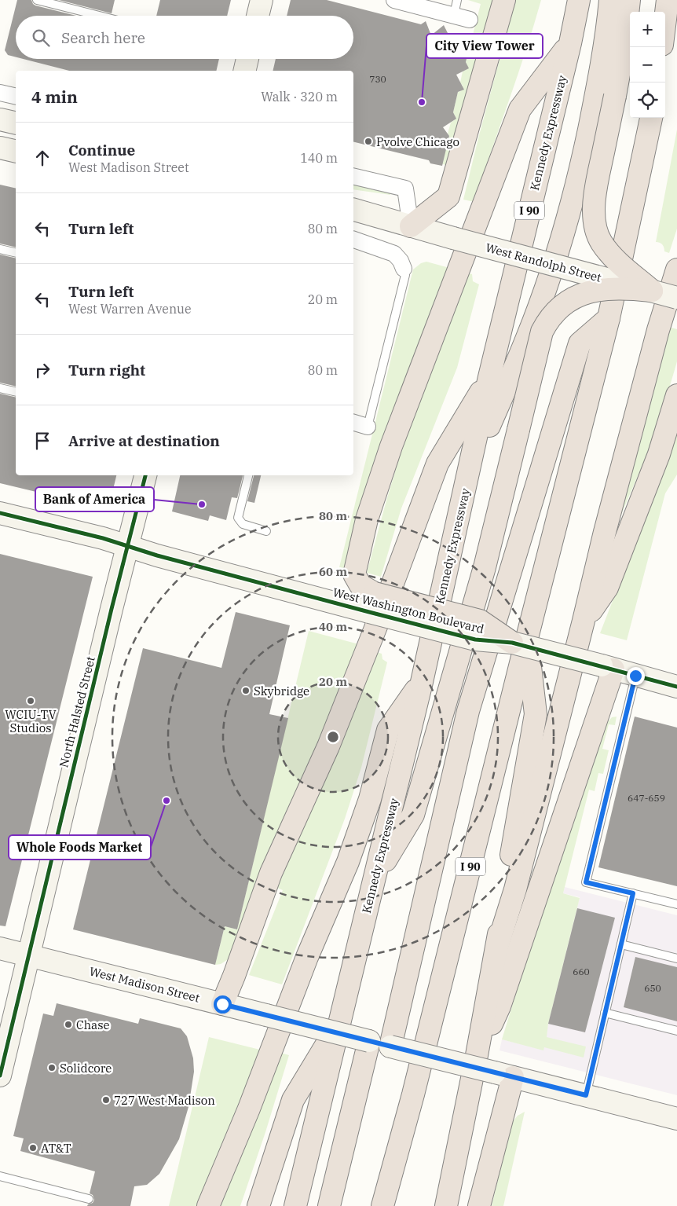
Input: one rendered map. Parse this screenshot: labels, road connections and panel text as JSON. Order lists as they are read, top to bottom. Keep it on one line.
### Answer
{"streets":{"highway":["Kennedy Expressway","I 90"],"main road":["West Randolph Street","West Washington Boulevard","North Halsted Street","West Madison Street"]},"crossings":[["Kennedy Expressway","I 90"],["West Washington Boulevard","North Halsted Street"],["North Halsted Street","West Madison Street"]],"places":["City View Tower","Pvolve Chicago","Bank of America","Skybridge","WCIU-TV Studios","Whole Foods Market","Chase","Solidcore","727 West Madison","AT&T"],"house_numbers":["730","647-659","660","650"],"page":{"map_buttons":["+","−"],"search":"Search here","heading":["4 min","Walk · 320 m"],"list":[["Continue","West Madison Street","140 m"],["Turn left","80 m"],["Turn left","West Warren Avenue","20 m"],["Turn right","80 m"],"Arrive at destination"]},"rings":["80 m","60 m","40 m","20 m"]}
